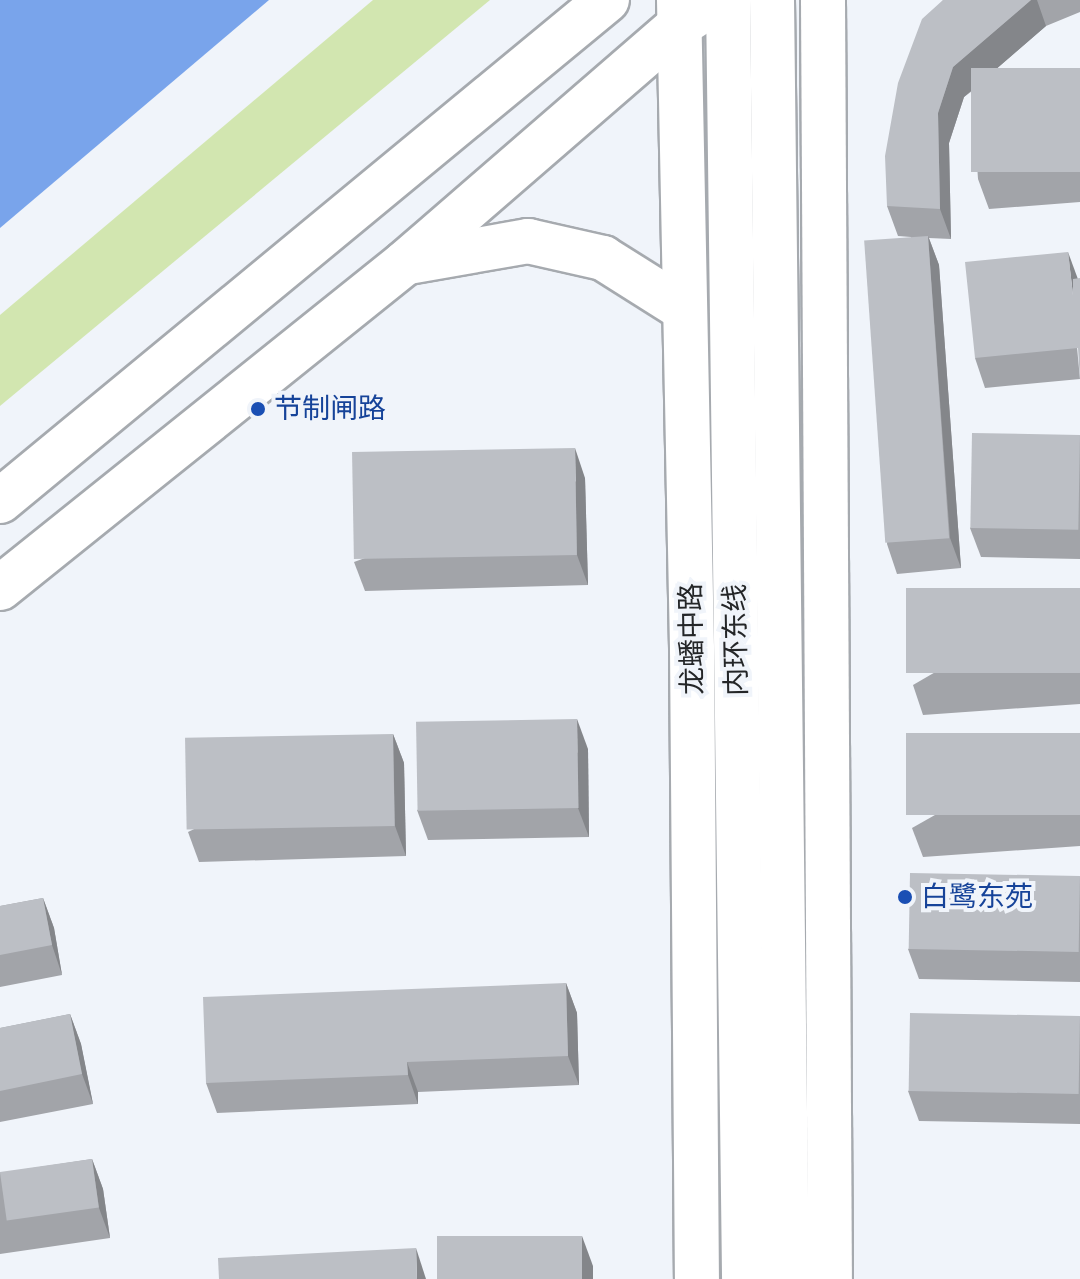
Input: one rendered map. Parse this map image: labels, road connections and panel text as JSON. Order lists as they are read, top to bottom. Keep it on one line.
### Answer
{"streets":{"main road":["龙蟠中路","内环东线"]},"places":["节制闸路","白鹭东苑"]}
